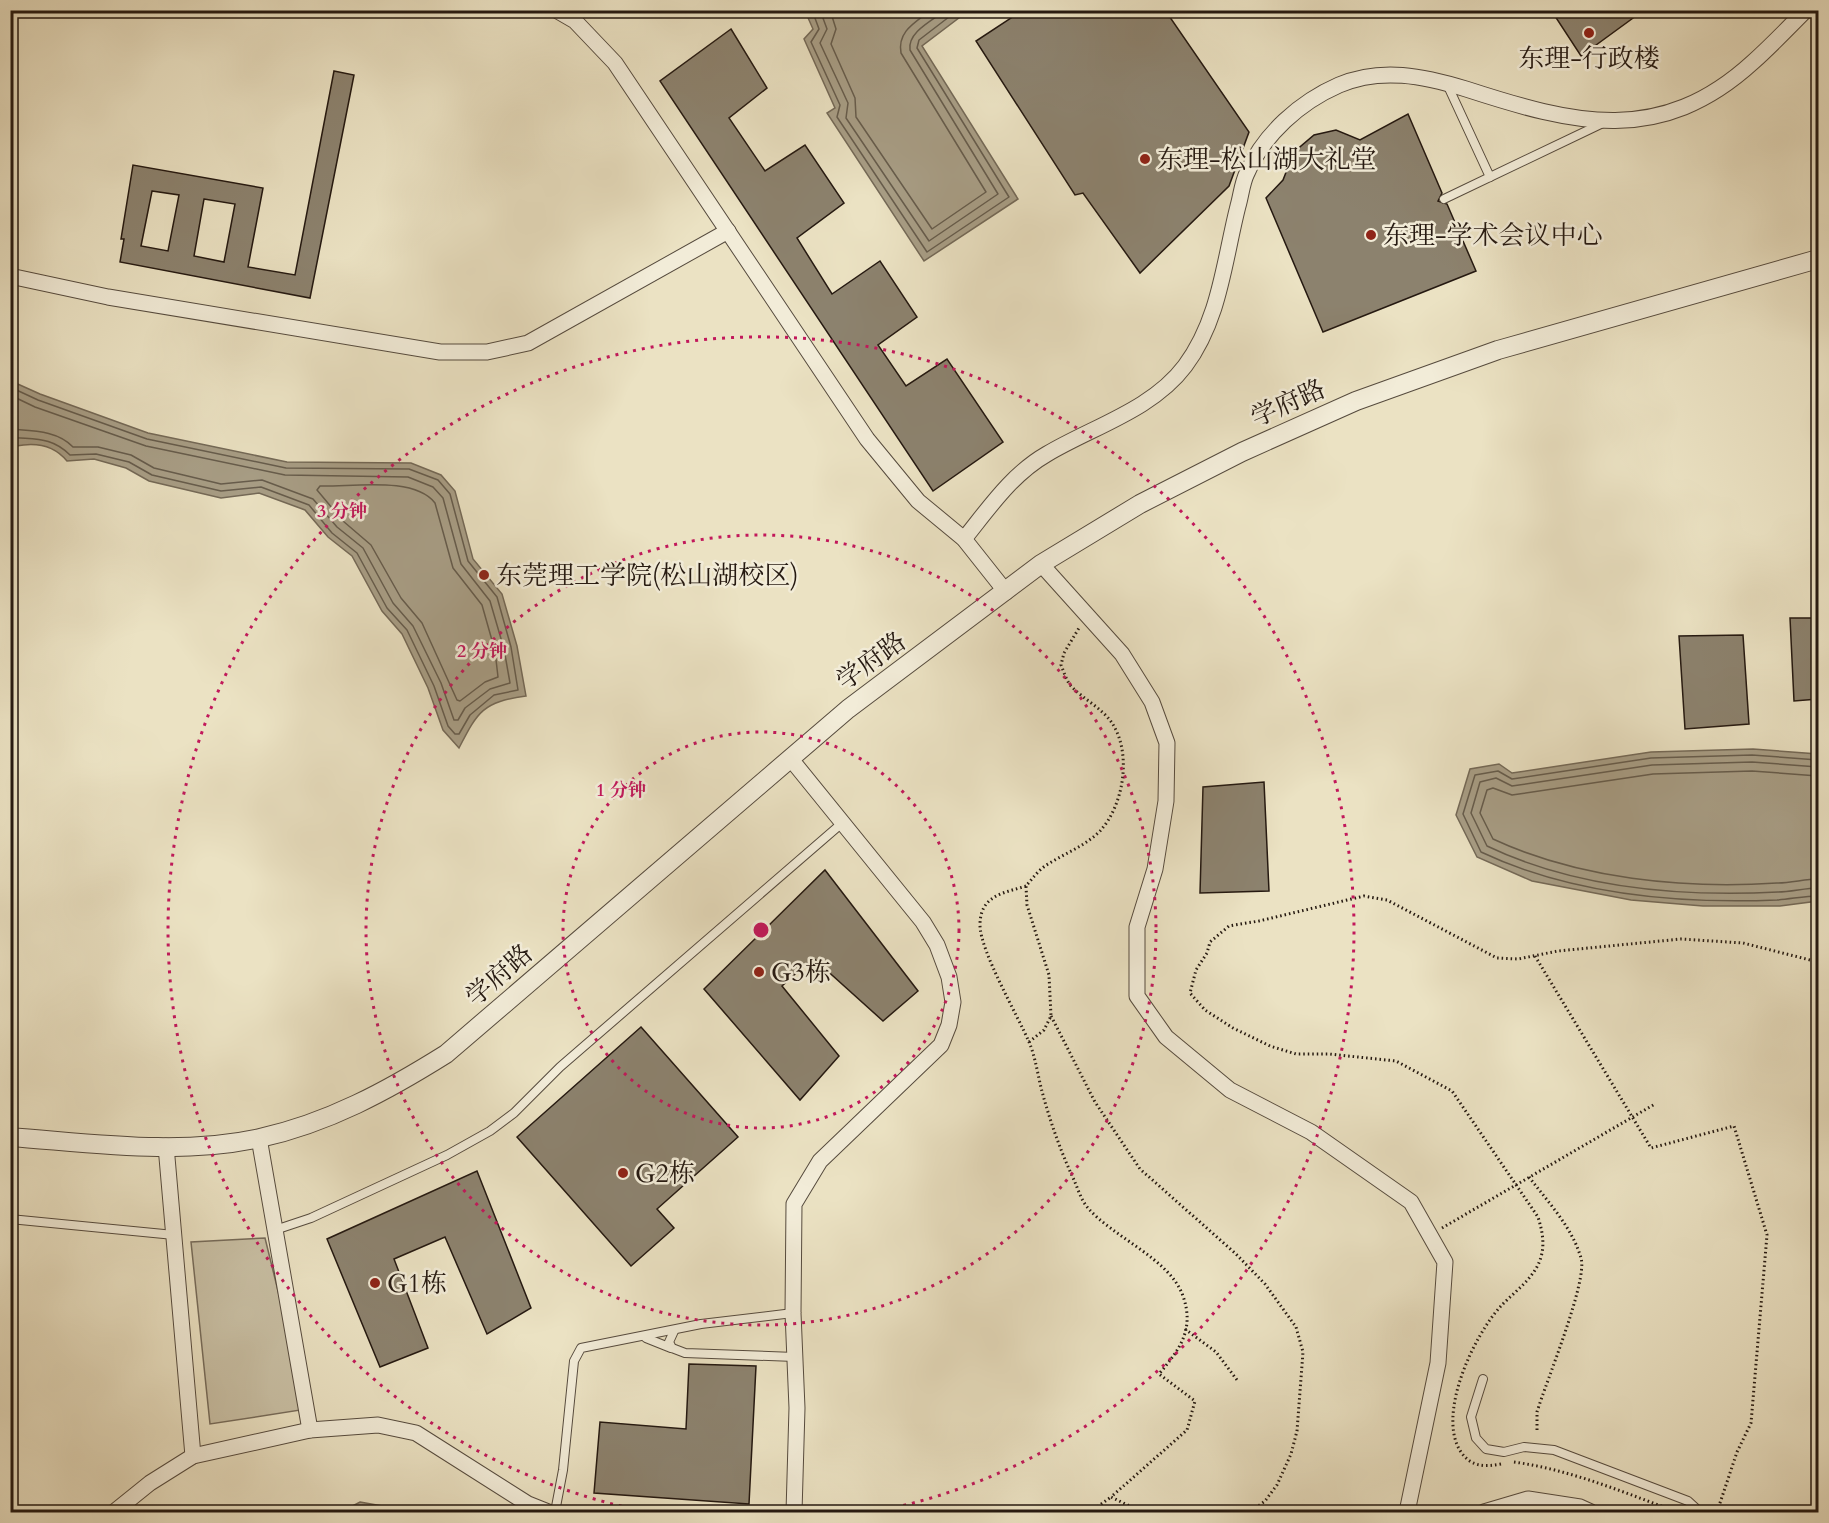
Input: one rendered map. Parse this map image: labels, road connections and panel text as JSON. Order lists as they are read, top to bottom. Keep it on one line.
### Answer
{"streets":{"street":["学府路"]},"places":["东理-行政楼","东理-松山湖大礼堂","东理-学术会议中心","东莞理工学院(松山湖校区)","G3栋","G2栋","G1栋"],"rings":["3 分钟","2 分钟","1 分钟"]}
